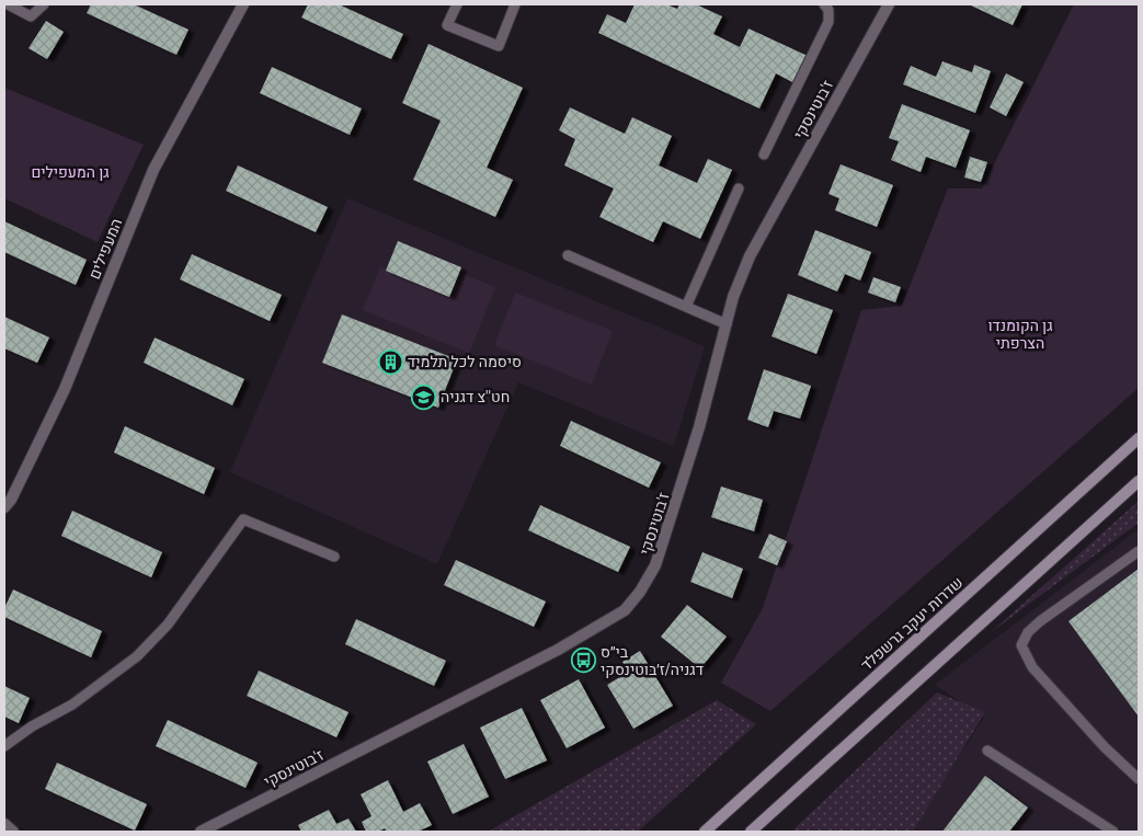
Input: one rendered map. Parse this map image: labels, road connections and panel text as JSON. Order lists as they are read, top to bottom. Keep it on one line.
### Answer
{"streets":{"main road":["שדרות יעקב גרשפלד"],"street":["ז'בוטינסקי","המעפילים"]},"parks":["גן המעפילים","גן הקומנדו הצרפתי"],"places":{"building":["סיסמה לכל תלמיד"],"school or university":["חט''צ דגניה"],"bus stop":["בי״ס דגניה/ז׳בוטינסקי"]}}
